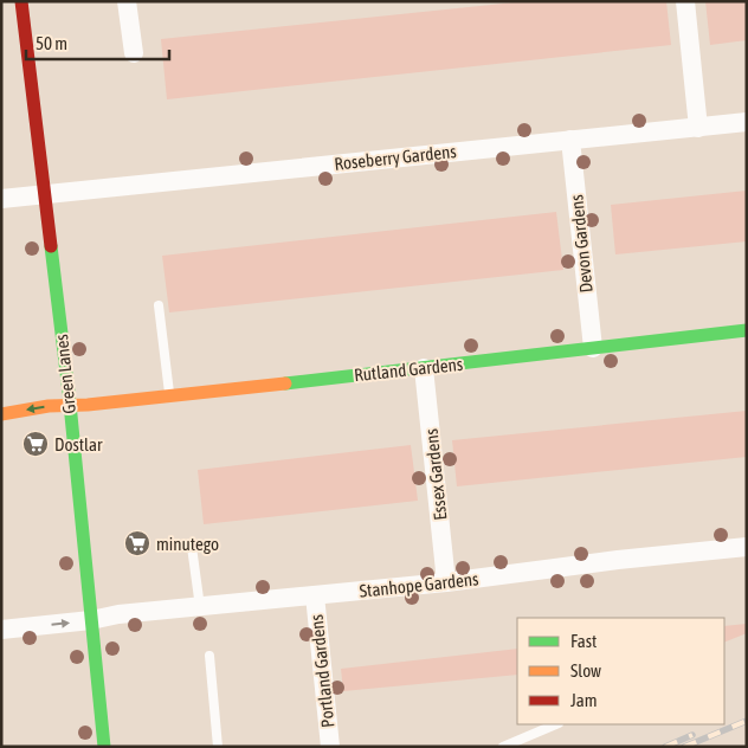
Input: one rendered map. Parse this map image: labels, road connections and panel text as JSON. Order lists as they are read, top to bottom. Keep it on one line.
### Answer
{"streets":{"street":["Roseberry Gardens","Devon Gardens","Rutland Gardens","Green Lanes","Essex Gardens","Stanhope Gardens","Portland Gardens"]},"crossings":[["Roseberry Gardens","Devon Gardens"],["Roseberry Gardens","Green Lanes"],["Devon Gardens","Rutland Gardens"],["Rutland Gardens","Green Lanes"],["Rutland Gardens","Essex Gardens"],["Green Lanes","Stanhope Gardens"],["Essex Gardens","Stanhope Gardens"],["Stanhope Gardens","Portland Gardens"]],"places":{"supermarket":["Dostlar","minutego"]},"legend":["Fast","Slow","Jam"],"scale_bar":"50 m"}
